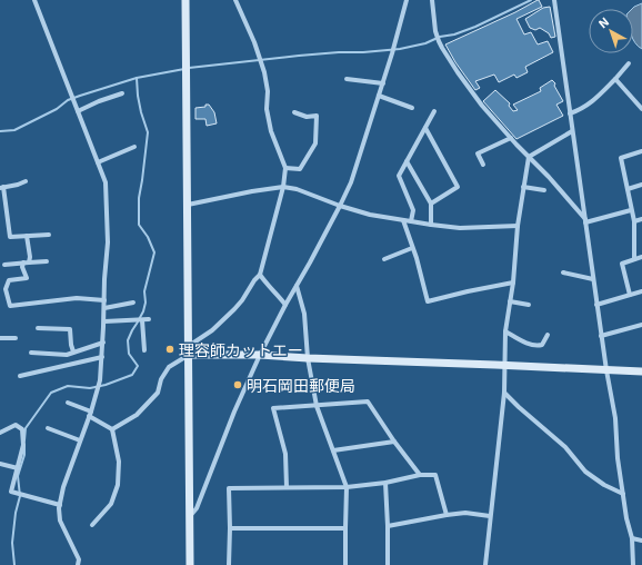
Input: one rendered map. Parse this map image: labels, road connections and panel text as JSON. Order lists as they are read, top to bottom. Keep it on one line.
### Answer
{"places":["理容師カットエー","明石岡田郵便局"],"north":"top left"}
